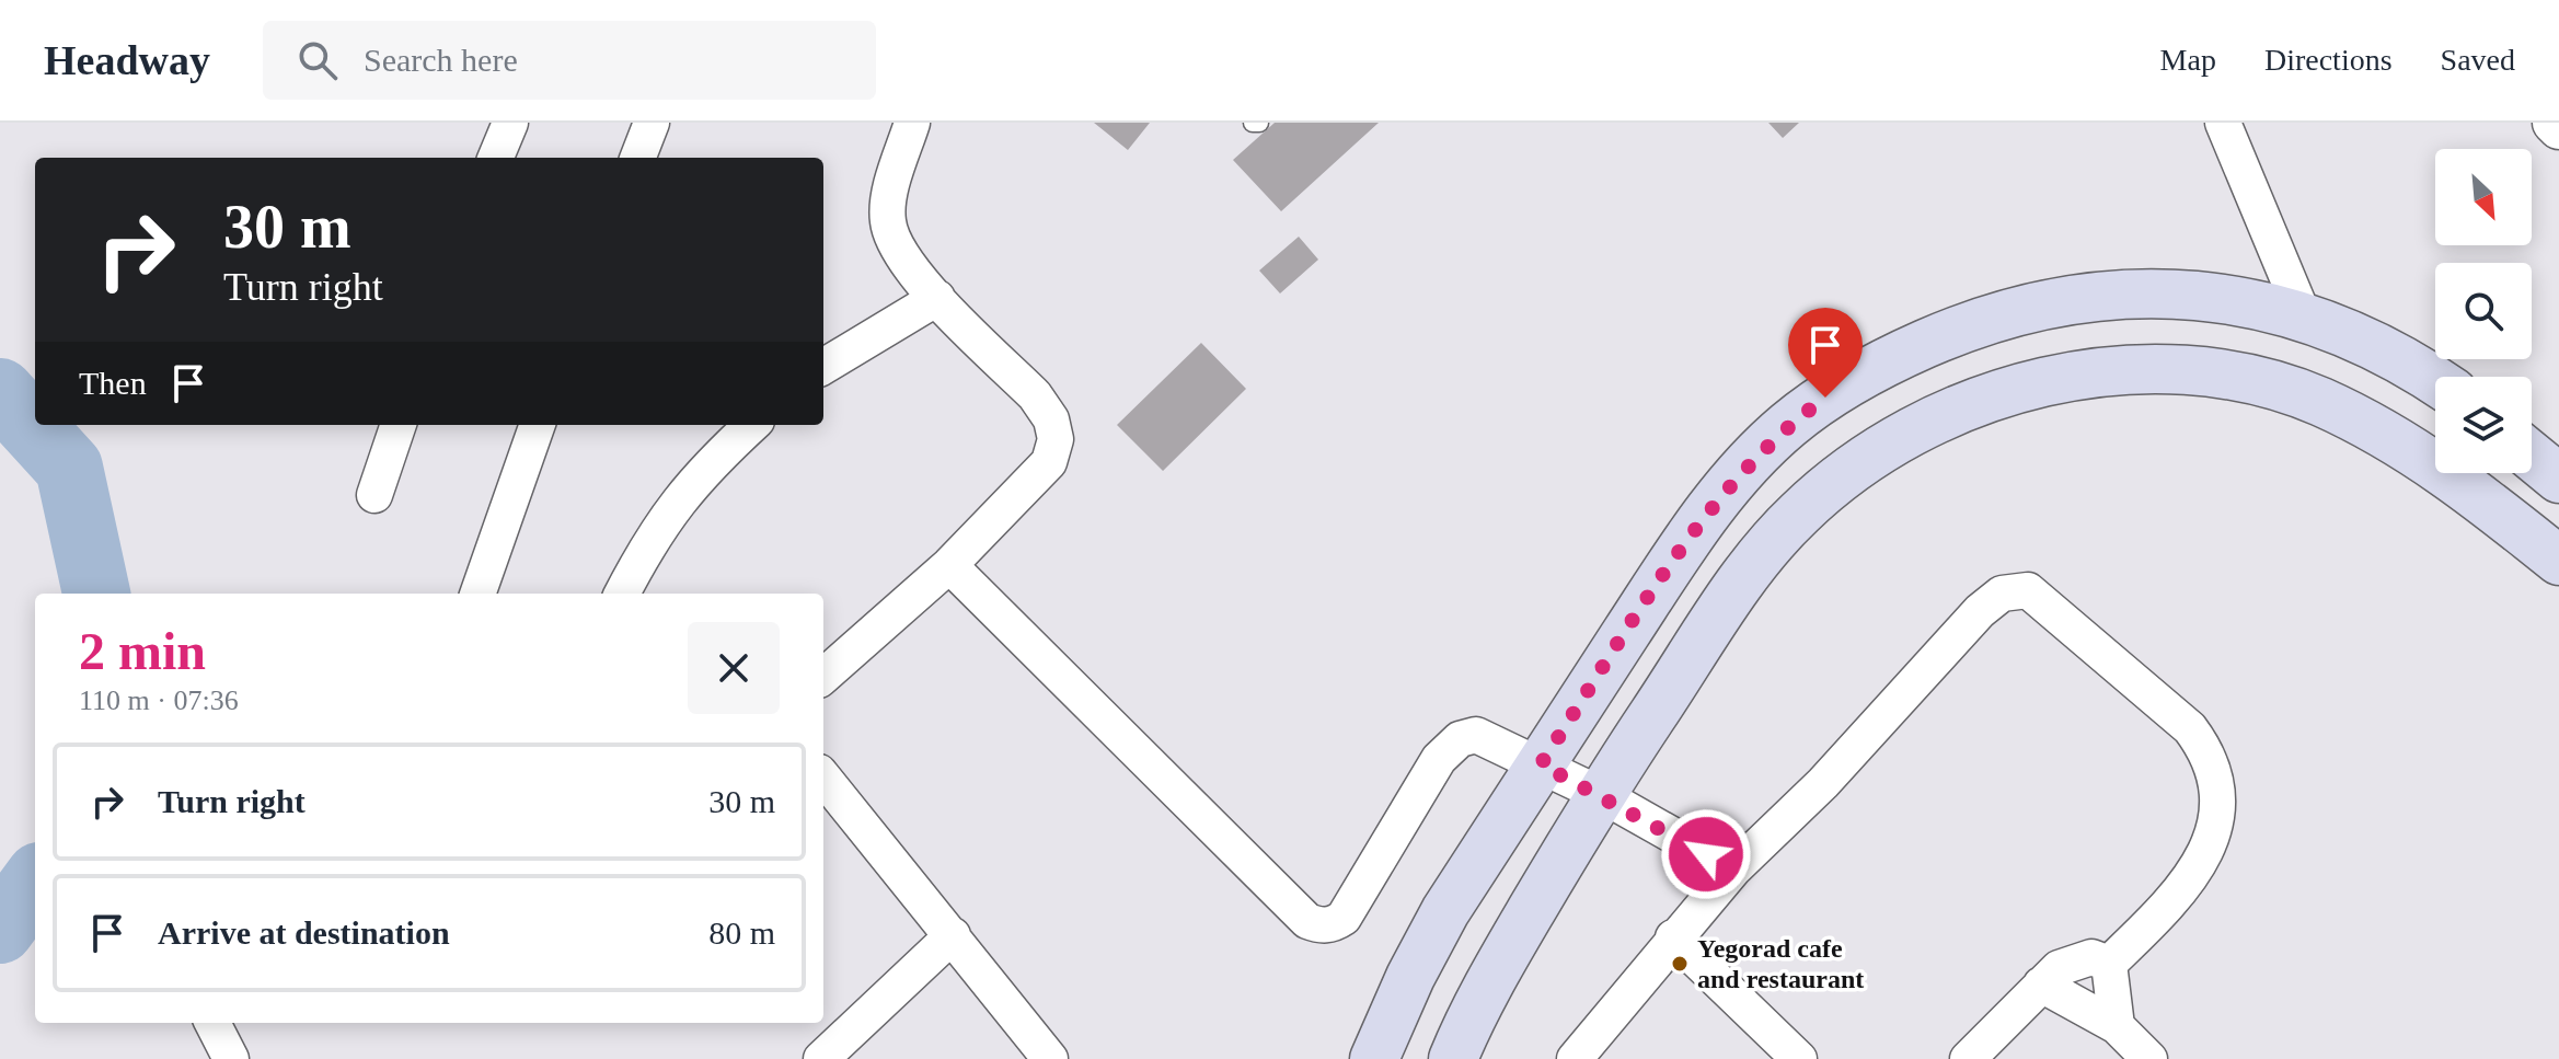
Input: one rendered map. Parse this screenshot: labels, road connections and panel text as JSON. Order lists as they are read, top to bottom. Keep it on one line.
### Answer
{"places":["Yegorad cafe and restaurant"],"north":"bottom right","page":{"header":"Headway","search":"Search here","nav":["Map","Directions","Saved"],"turn":["30 m","Turn right"],"then":"Then","heading":["2 min","110 m · 07:36"],"list":[{"name":"Turn right","value":"30 m"},{"name":"Arrive at destination","value":"80 m"}]}}
